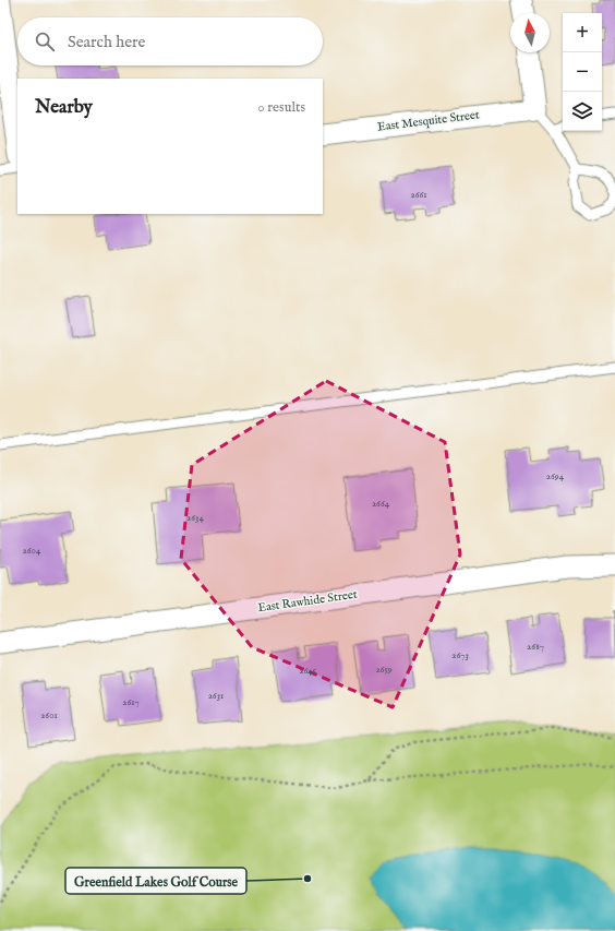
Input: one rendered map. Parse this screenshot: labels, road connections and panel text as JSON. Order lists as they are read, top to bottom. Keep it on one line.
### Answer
{"streets":{"street":["East Mesquite Street","East Rawhide Street"]},"places":["Greenfield Lakes Golf Course"],"house_numbers":["2661","2694","2664","2634","2604","2687","2673","2659","2645","2631","2617","2601"],"north":"top","page":{"map_buttons":["+","−"],"search":"Search here","heading":["Nearby","0 results"]}}
